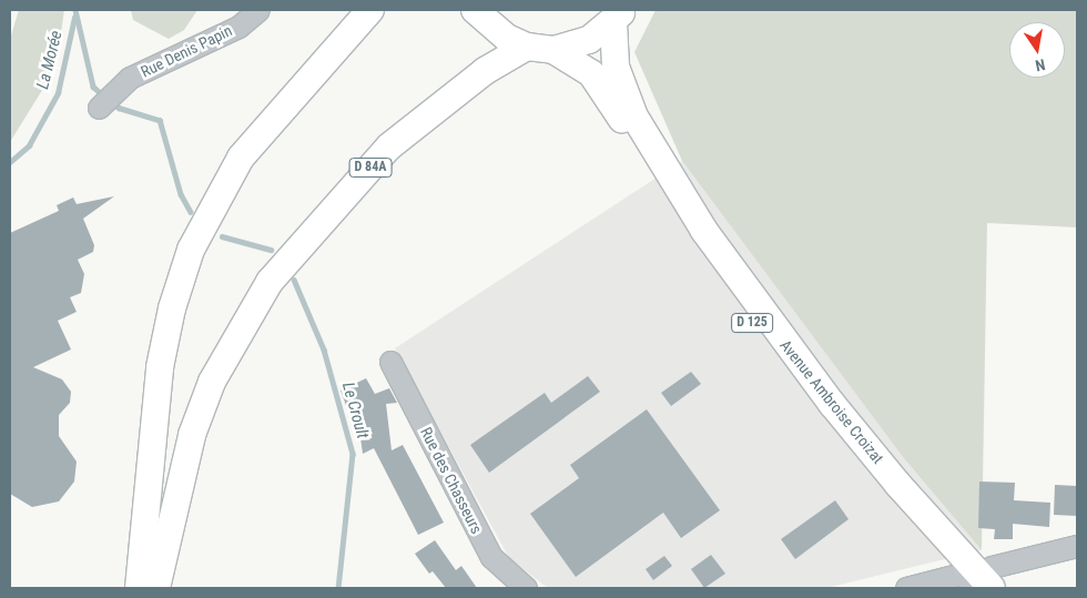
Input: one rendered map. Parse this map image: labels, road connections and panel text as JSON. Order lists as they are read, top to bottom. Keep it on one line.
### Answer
{"streets":{"main road":["D 84A","D 125","Avenue Ambroise Croizat"],"street":["Rue Denis Papin","Rue des Chasseurs"]},"water":["La Morée","Le Croult"],"north":"bottom"}
